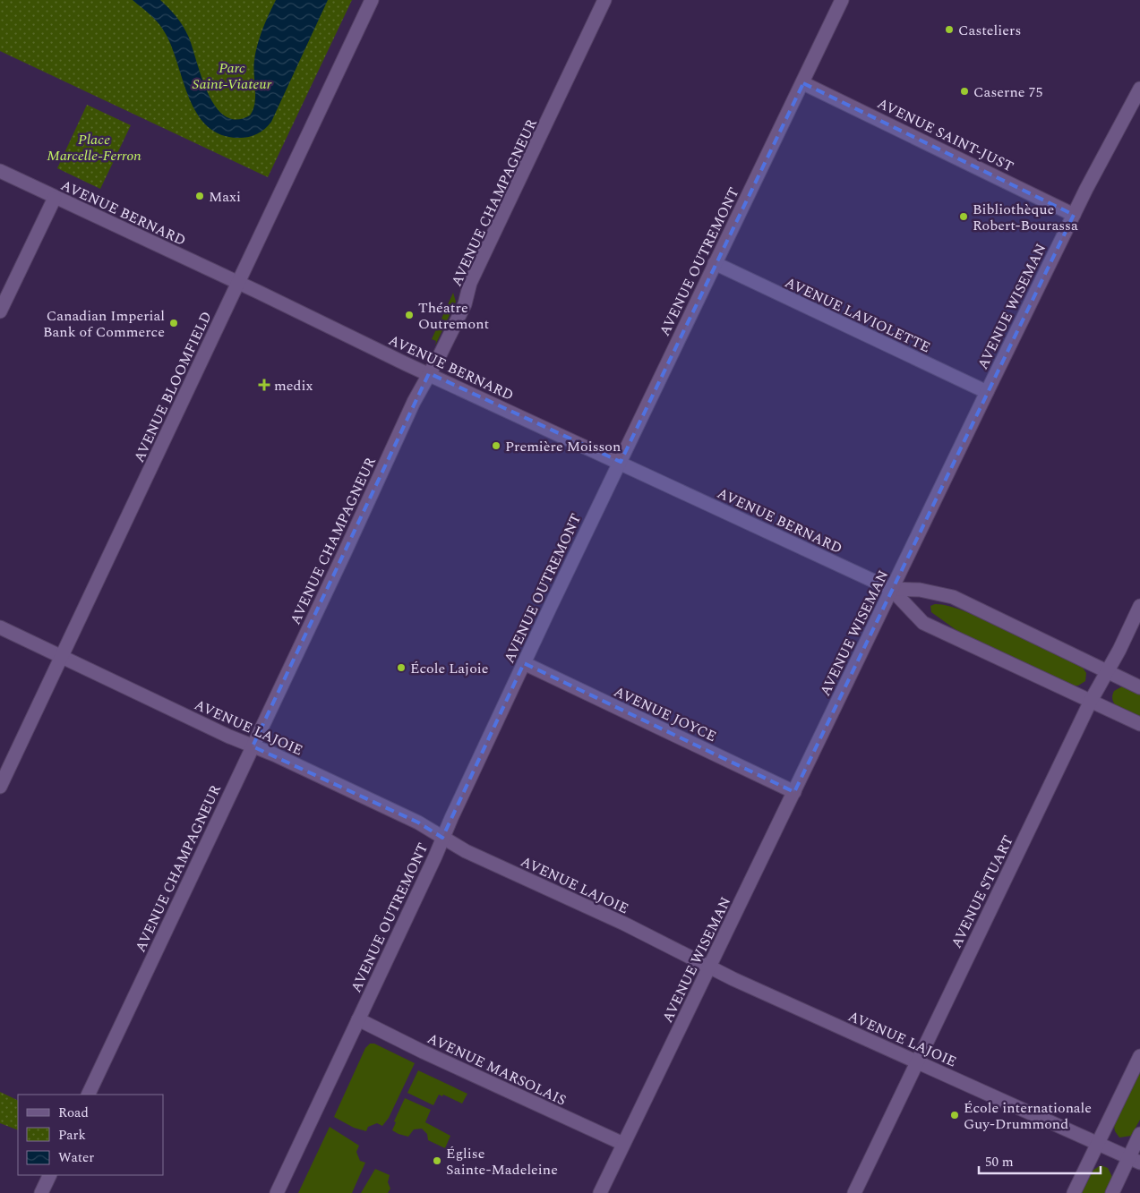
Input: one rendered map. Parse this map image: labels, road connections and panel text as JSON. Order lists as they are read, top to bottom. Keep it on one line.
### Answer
{"streets":{"street":["AVENUE SAINT-JUST","AVENUE CHAMPAGNEUR","AVENUE BERNARD","AVENUE OUTREMONT","AVENUE WISEMAN","AVENUE LAVIOLETTE","AVENUE BLOOMFIELD","AVENUE JOYCE","AVENUE LAJOIE","AVENUE STUART","AVENUE MARSOLAIS"]},"crossings":[["AVENUE SAINT-JUST","AVENUE OUTREMONT"],["AVENUE SAINT-JUST","AVENUE WISEMAN"],["AVENUE CHAMPAGNEUR","AVENUE BERNARD"],["AVENUE CHAMPAGNEUR","AVENUE LAJOIE"],["AVENUE BERNARD","AVENUE OUTREMONT"],["AVENUE BERNARD","AVENUE WISEMAN"],["AVENUE BERNARD","AVENUE BLOOMFIELD"],["AVENUE BERNARD","AVENUE STUART"],["AVENUE OUTREMONT","AVENUE LAVIOLETTE"],["AVENUE OUTREMONT","AVENUE JOYCE"],["AVENUE OUTREMONT","AVENUE LAJOIE"],["AVENUE OUTREMONT","AVENUE MARSOLAIS"],["AVENUE WISEMAN","AVENUE LAVIOLETTE"],["AVENUE WISEMAN","AVENUE JOYCE"],["AVENUE WISEMAN","AVENUE LAJOIE"],["AVENUE WISEMAN","AVENUE MARSOLAIS"],["AVENUE BLOOMFIELD","AVENUE LAJOIE"],["AVENUE LAJOIE","AVENUE STUART"]],"parks":["Parc Saint-Viateur","Place Marcelle-Ferron"],"places":{"other":["Casteliers","Caserne 75","Maxi","Bibliothèque Robert-Bourassa","Théatre Outremont","Canadian Imperial Bank of Commerce","Première Moisson","École Lajoie","École internationale Guy-Drummond","Église Sainte-Madeleine"],"health":["medix"]},"legend":["Road","Park","Water"],"scale_bar":"50 m"}
